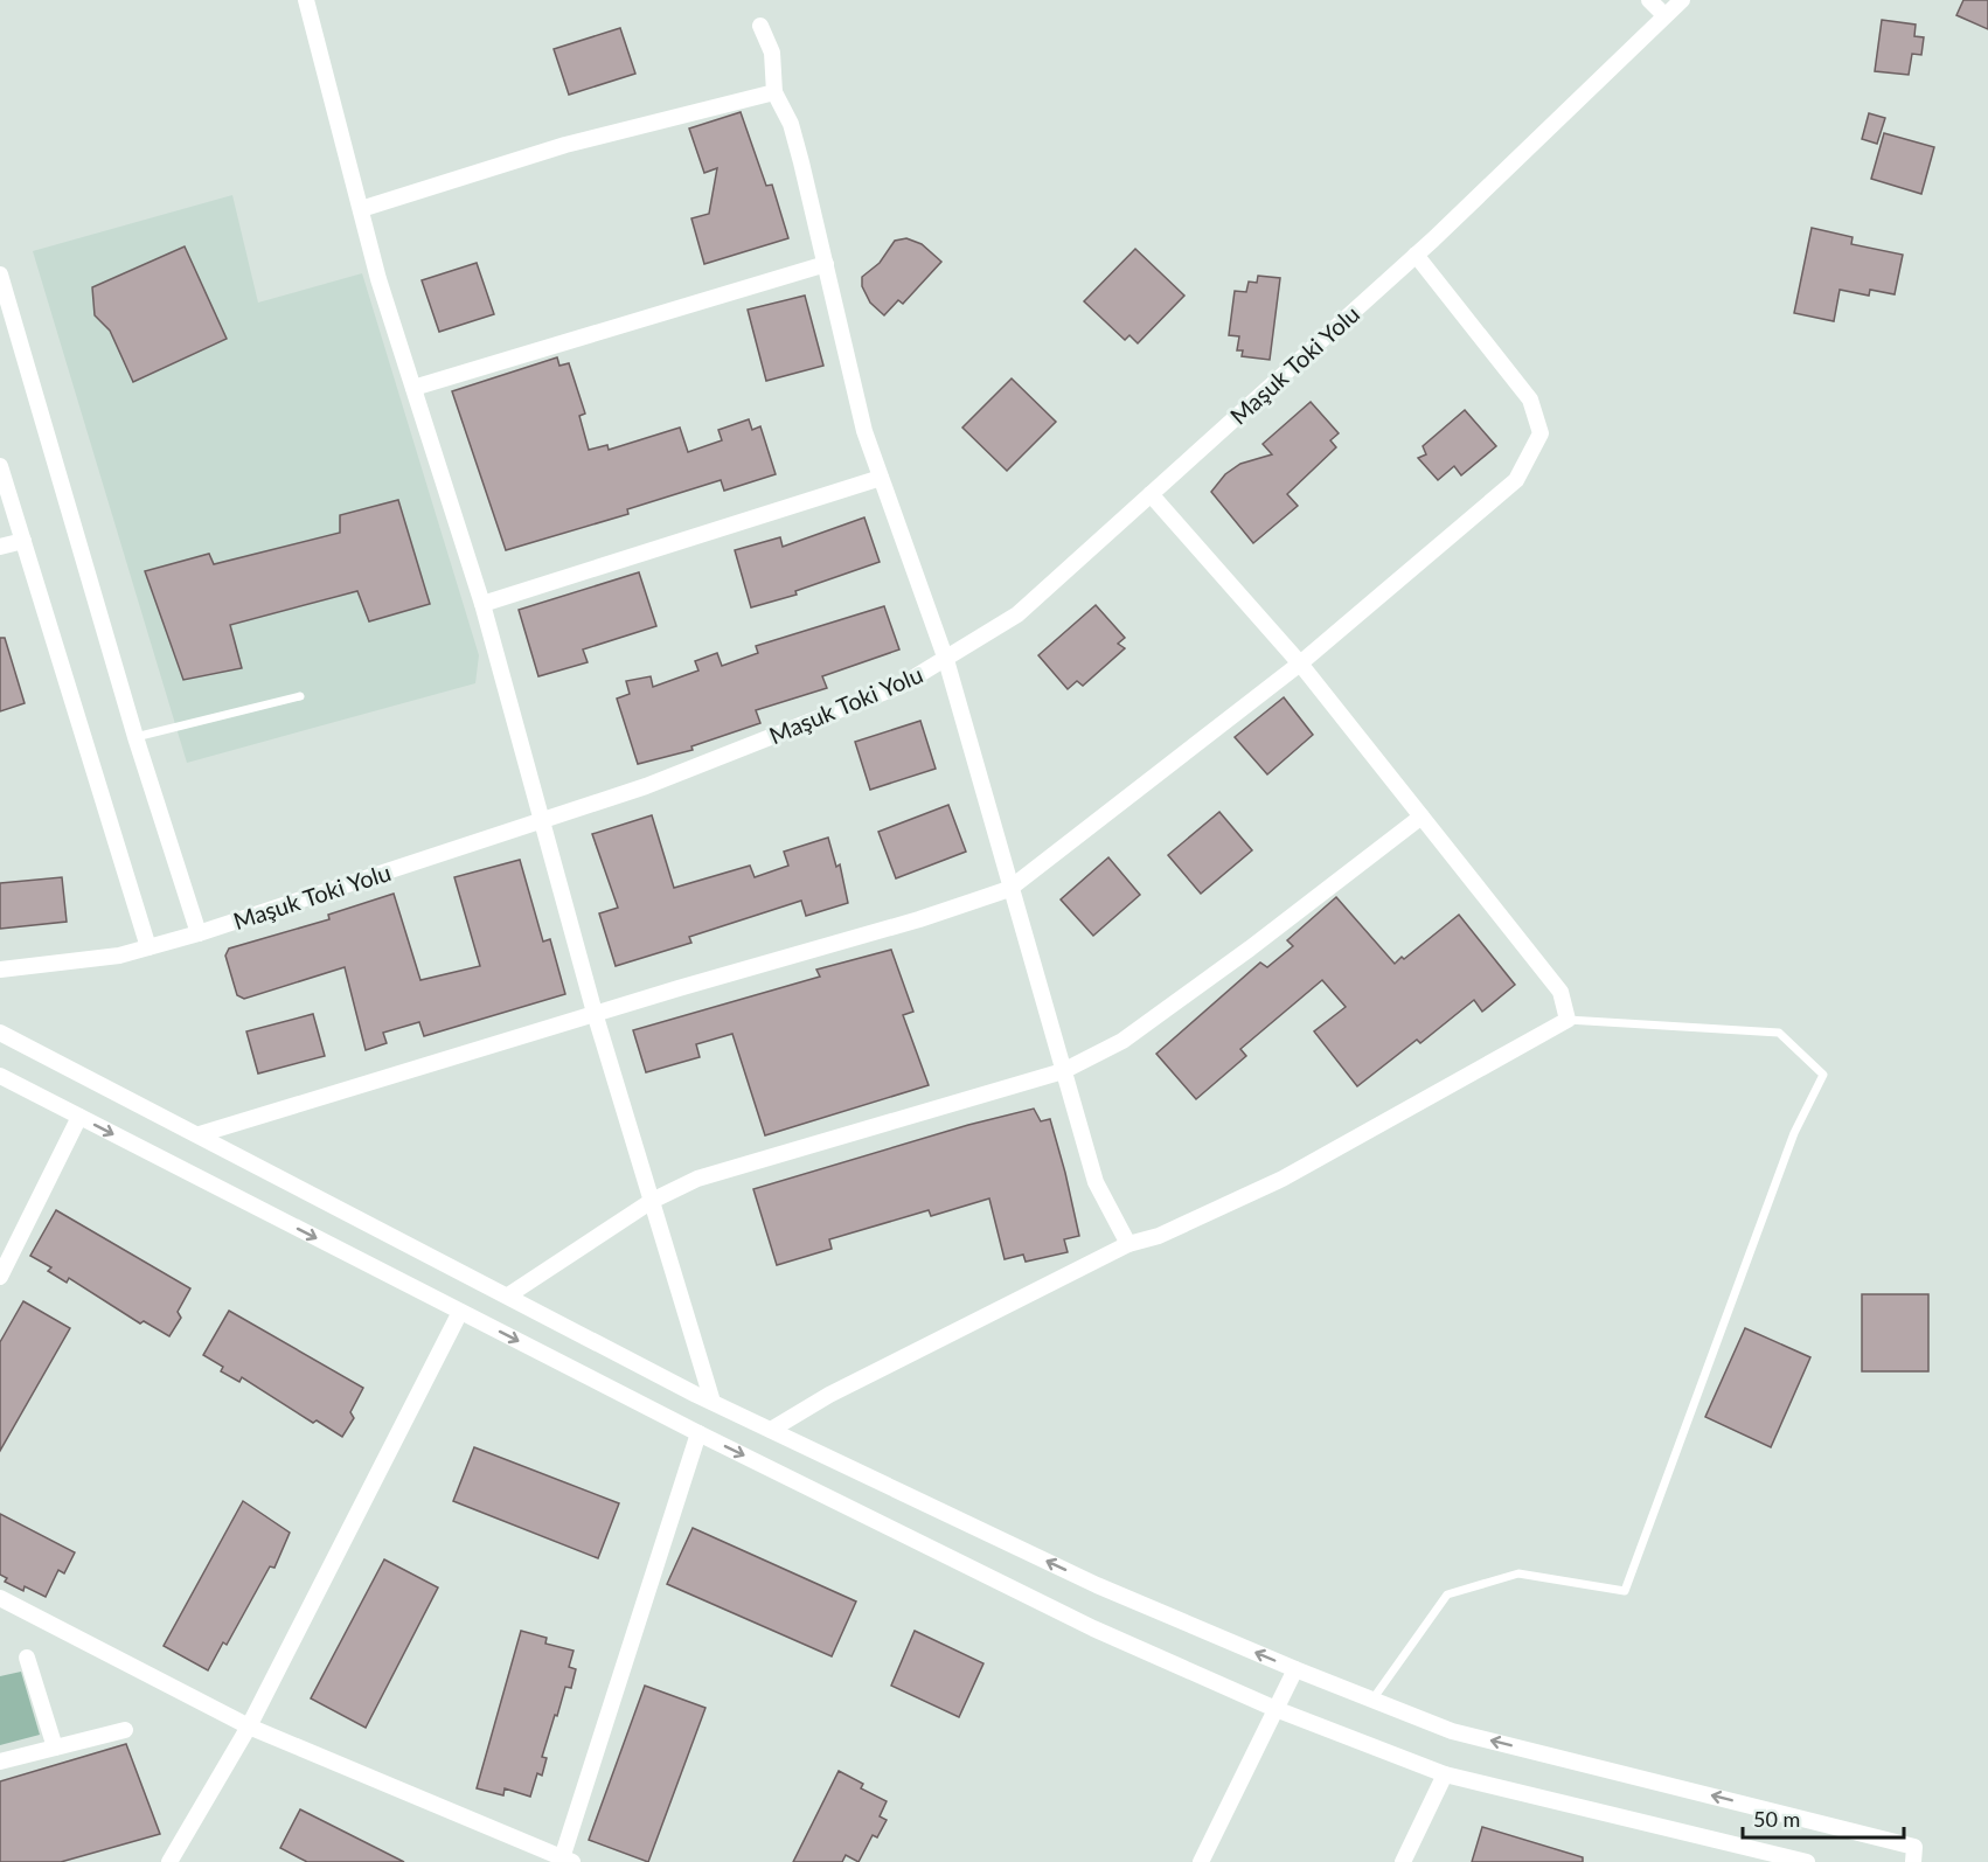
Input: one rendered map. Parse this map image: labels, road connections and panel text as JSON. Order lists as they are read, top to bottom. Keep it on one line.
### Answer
{"streets":{"street":["Maşuk Toki Yolu"]},"scale_bar":"50 m"}
